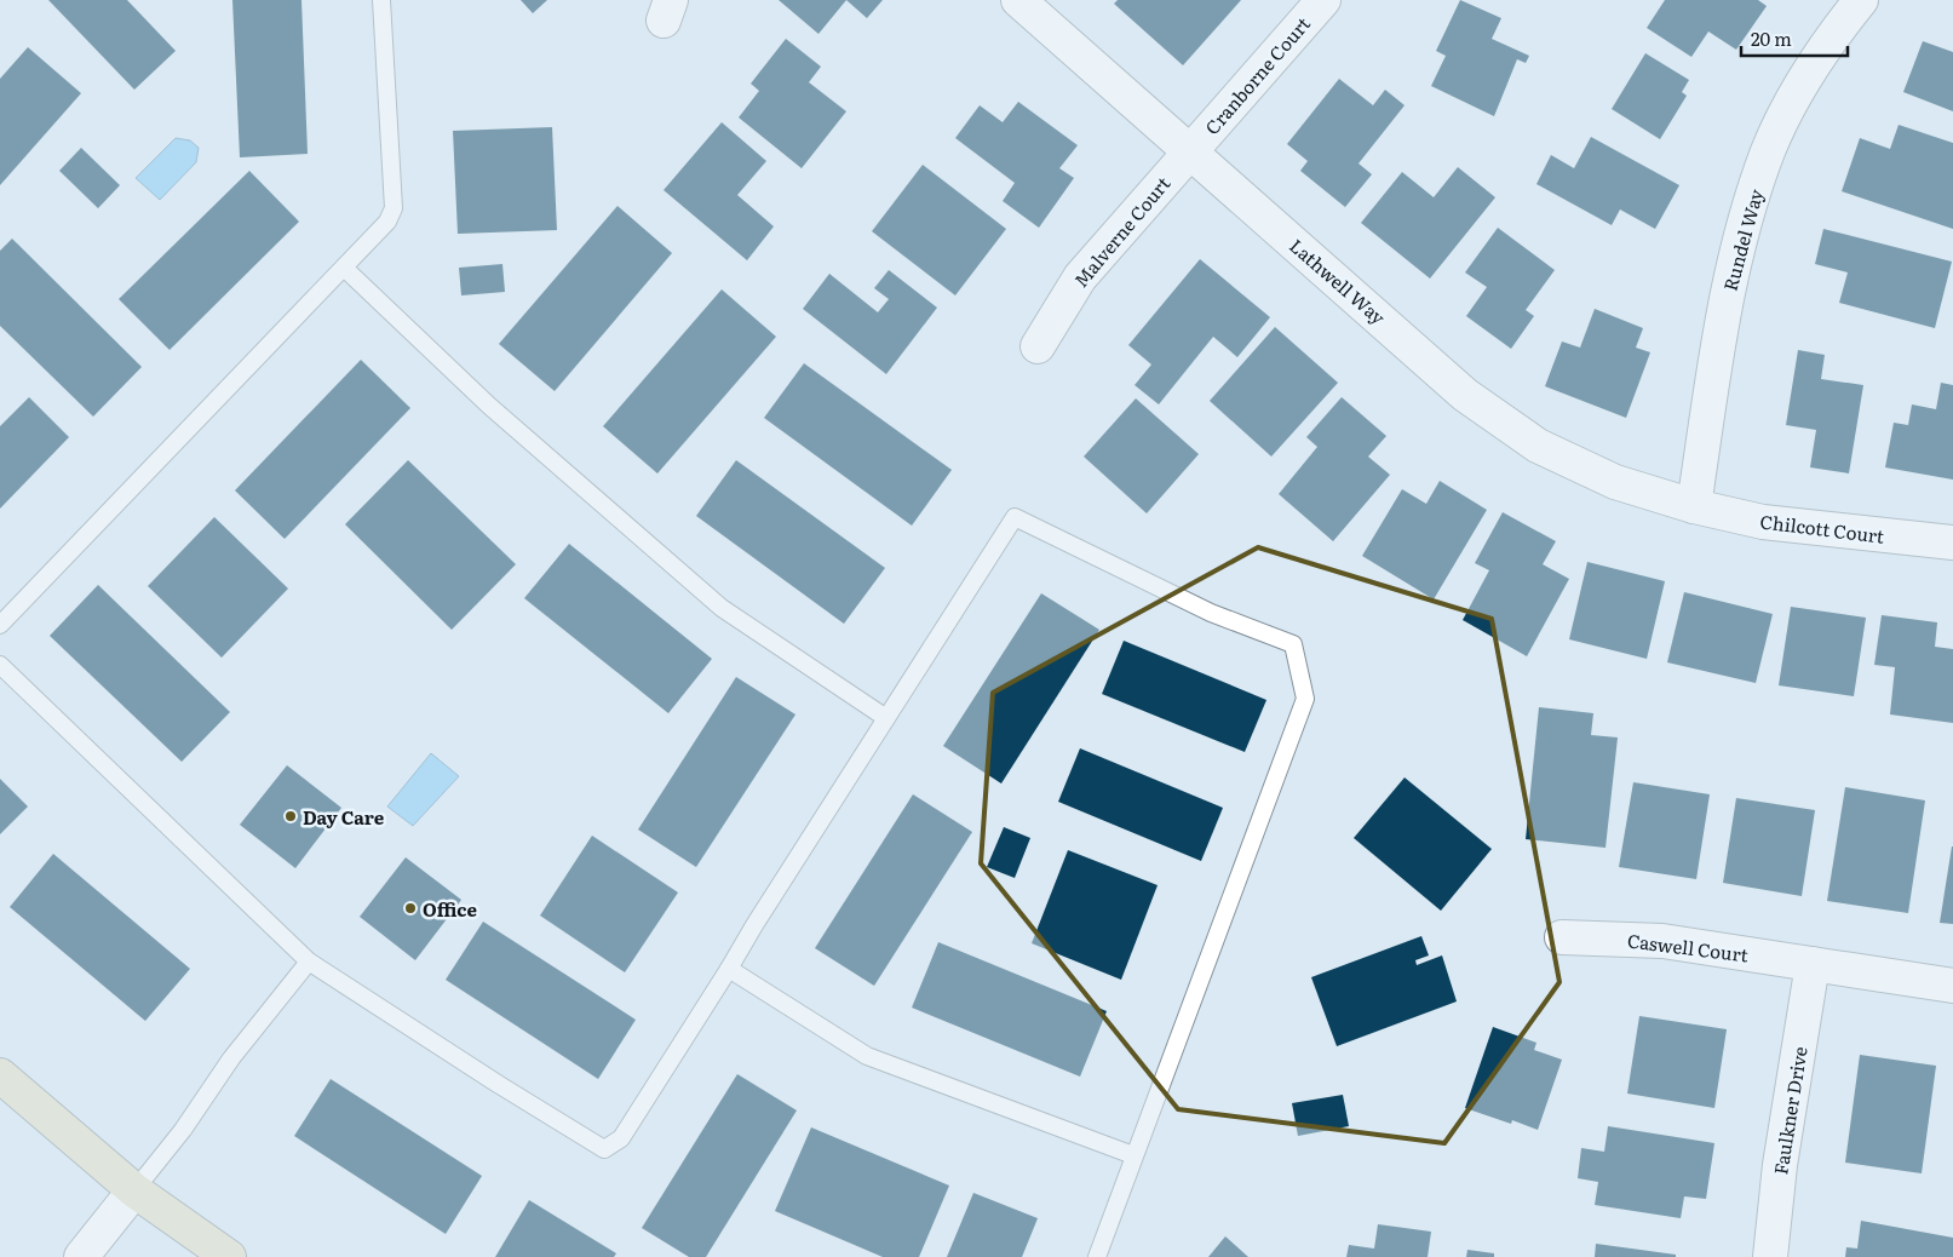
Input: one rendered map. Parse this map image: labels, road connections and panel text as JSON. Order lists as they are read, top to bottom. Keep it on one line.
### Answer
{"streets":{"street":["Cranborne Court","Malverne Court","Rundel Way","Lathwell Way","Chilcott Court","Caswell Court","Faulkner Drive"]},"crossings":[["Cranborne Court","Malverne Court"],["Cranborne Court","Lathwell Way"],["Malverne Court","Lathwell Way"],["Rundel Way","Lathwell Way"],["Rundel Way","Chilcott Court"],["Lathwell Way","Chilcott Court"],["Caswell Court","Faulkner Drive"]],"places":["Day Care","Office"],"scale_bar":"20 m"}
